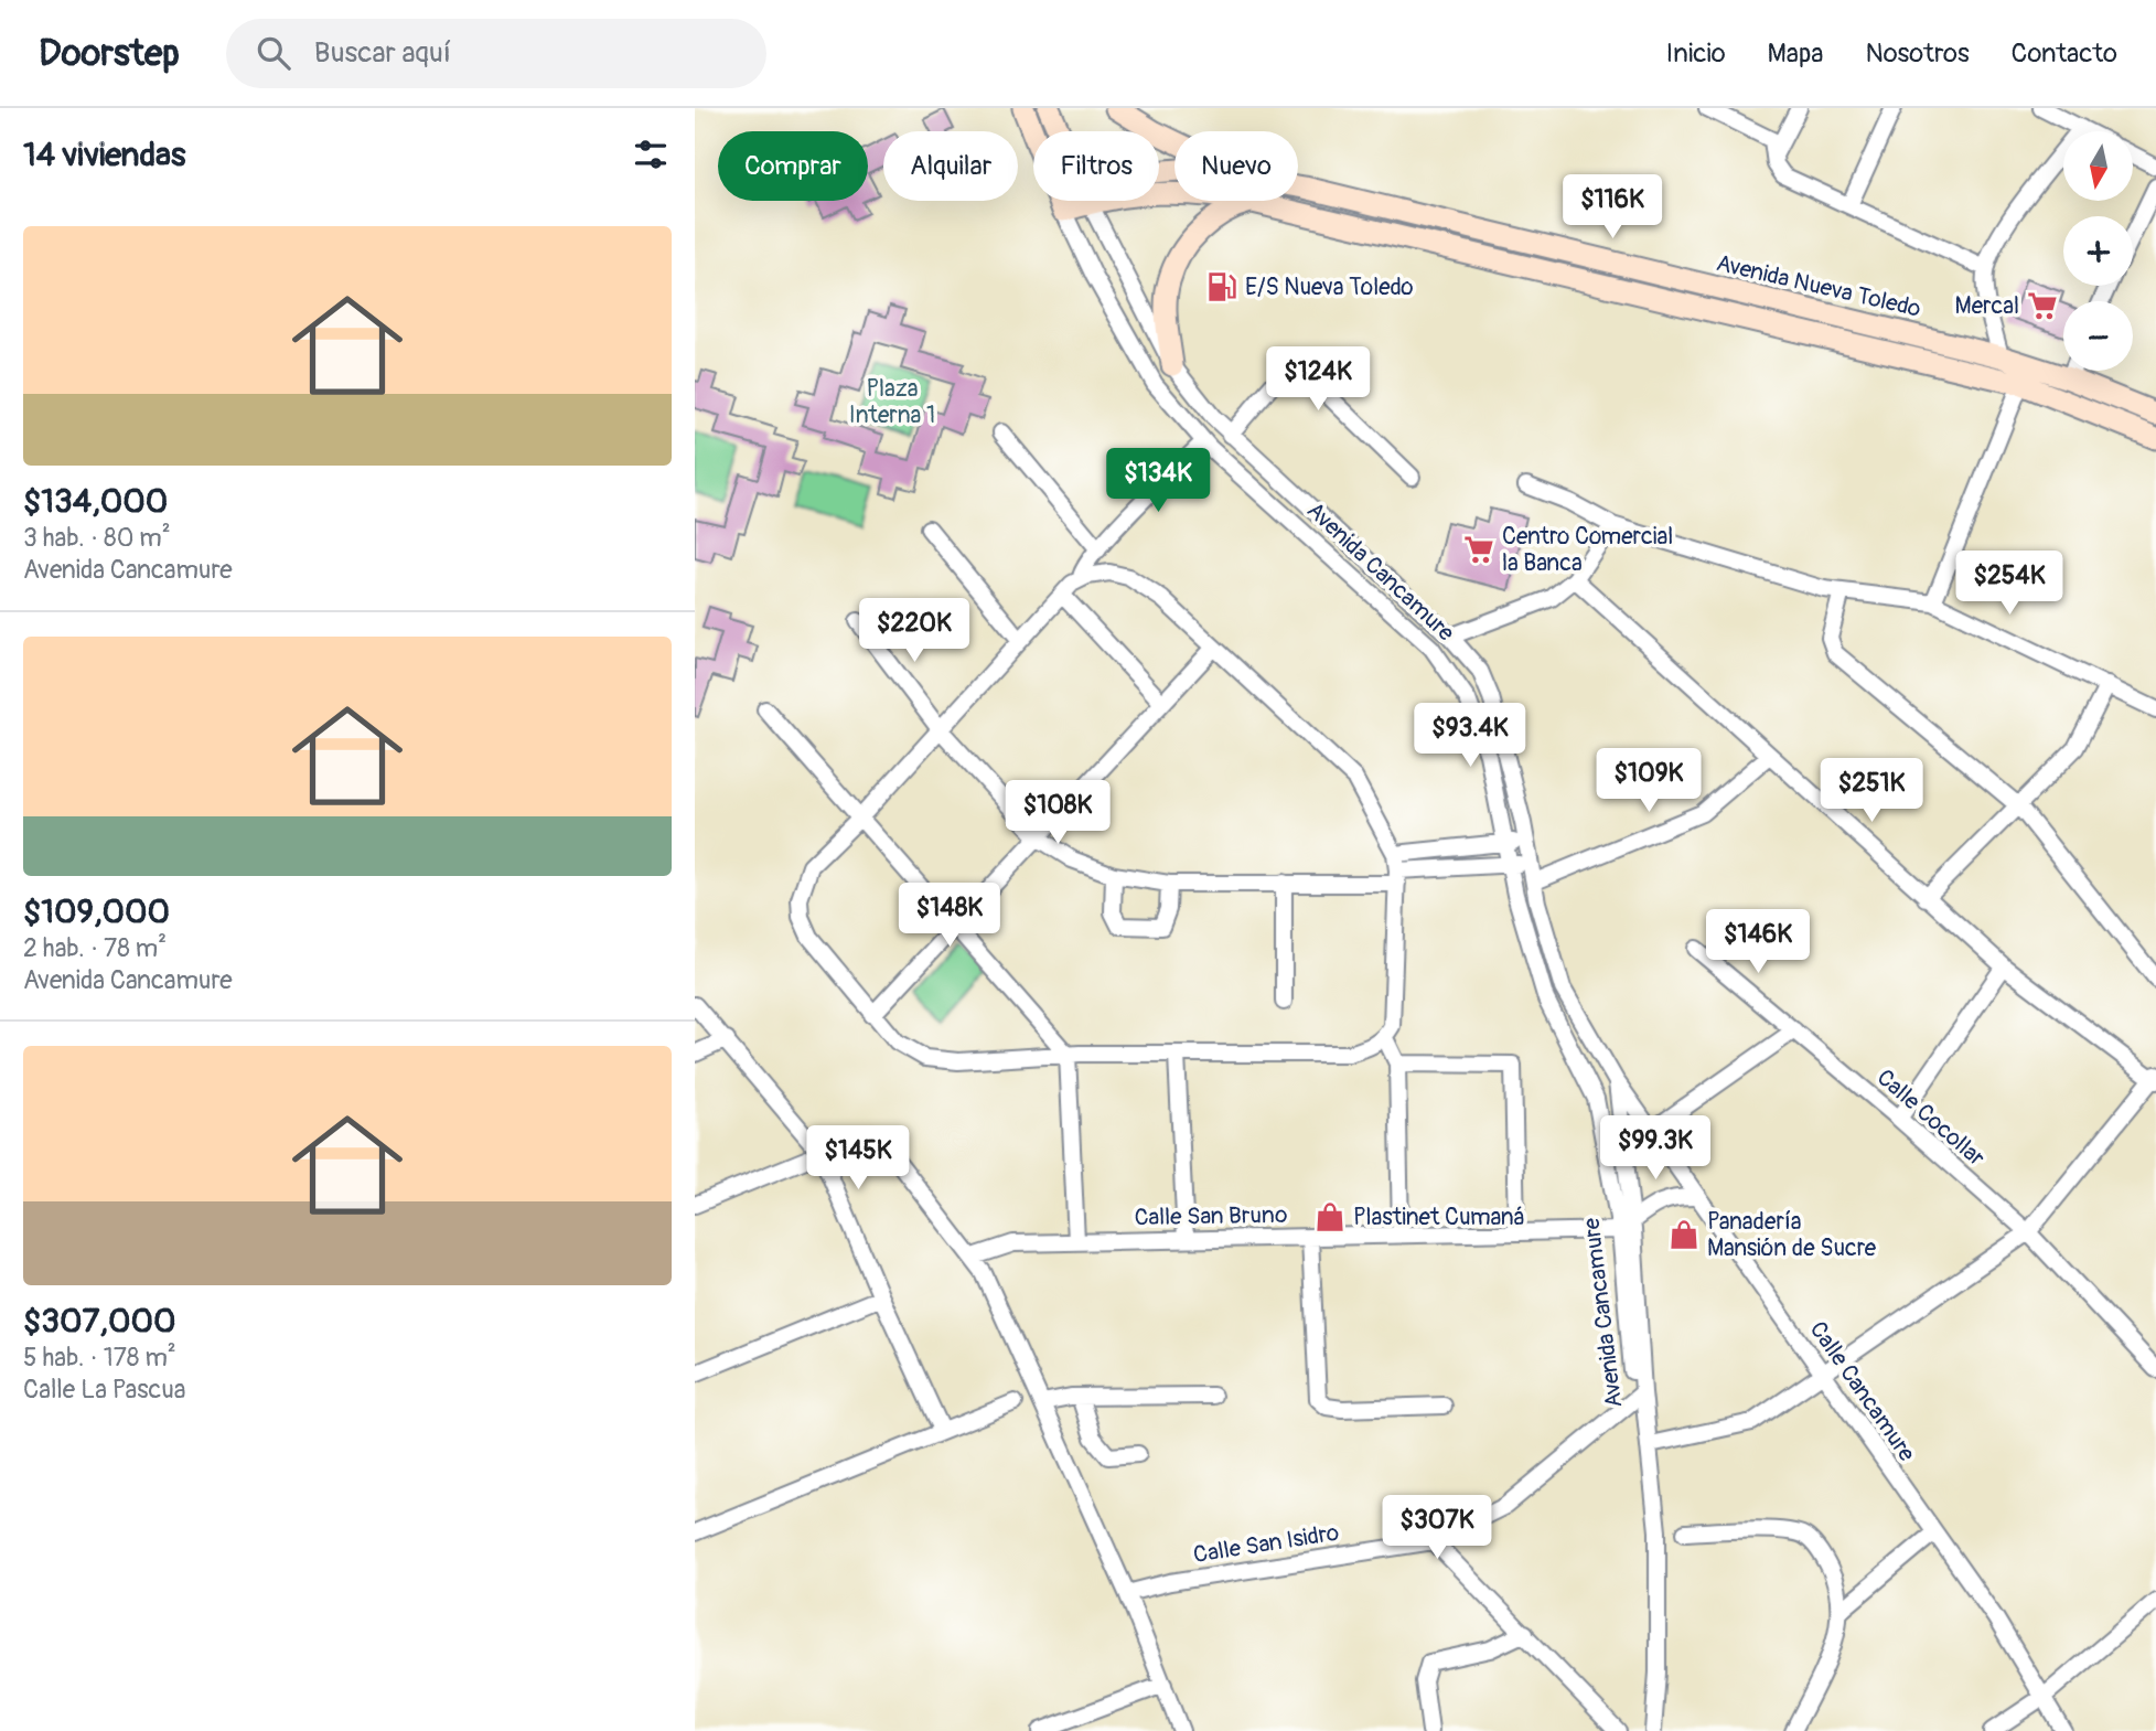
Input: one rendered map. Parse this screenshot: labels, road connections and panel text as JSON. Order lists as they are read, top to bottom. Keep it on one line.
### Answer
{"streets":{"main road":["Avenida Nueva Toledo","Avenida Cancamure"],"street":["Calle Cocollar","Calle San Bruno","Calle Cancamure","Calle San Isidro"]},"crossings":[["Avenida Nueva Toledo","Avenida Cancamure"],["Avenida Cancamure","Calle San Bruno"],["Avenida Cancamure","Calle Cancamure"],["Avenida Cancamure","Calle San Isidro"]],"parks":["Plaza Interna 1"],"places":{"fuel station":["E/S Nueva Toledo"],"supermarket":["Mercal","Centro Comercial la Banca"],"shop":["Plastinet Cumaná","Panadería Mansión de Sucre"]},"north":"bottom","page":{"header":"Doorstep","search":"Buscar aquí","nav":["Inicio","Mapa","Nosotros","Contacto"],"heading":"14 viviendas","map_buttons":["+","−"],"chip":["Comprar","Alquilar","Filtros","Nuevo"],"price":["$116K","$124K","$134K","$254K","$220K","$93.4K","$109K","$251K","$108K","$148K","$146K","$99.3K","$145K","$307K"],"list":[{"name":"$134,000","note":"3 hab. · 80 m² · Avenida Cancamure"},{"name":"$109,000","note":"2 hab. · 78 m² · Avenida Cancamure"},{"name":"$307,000","note":"5 hab. · 178 m² · Calle La Pascua"}]}}
